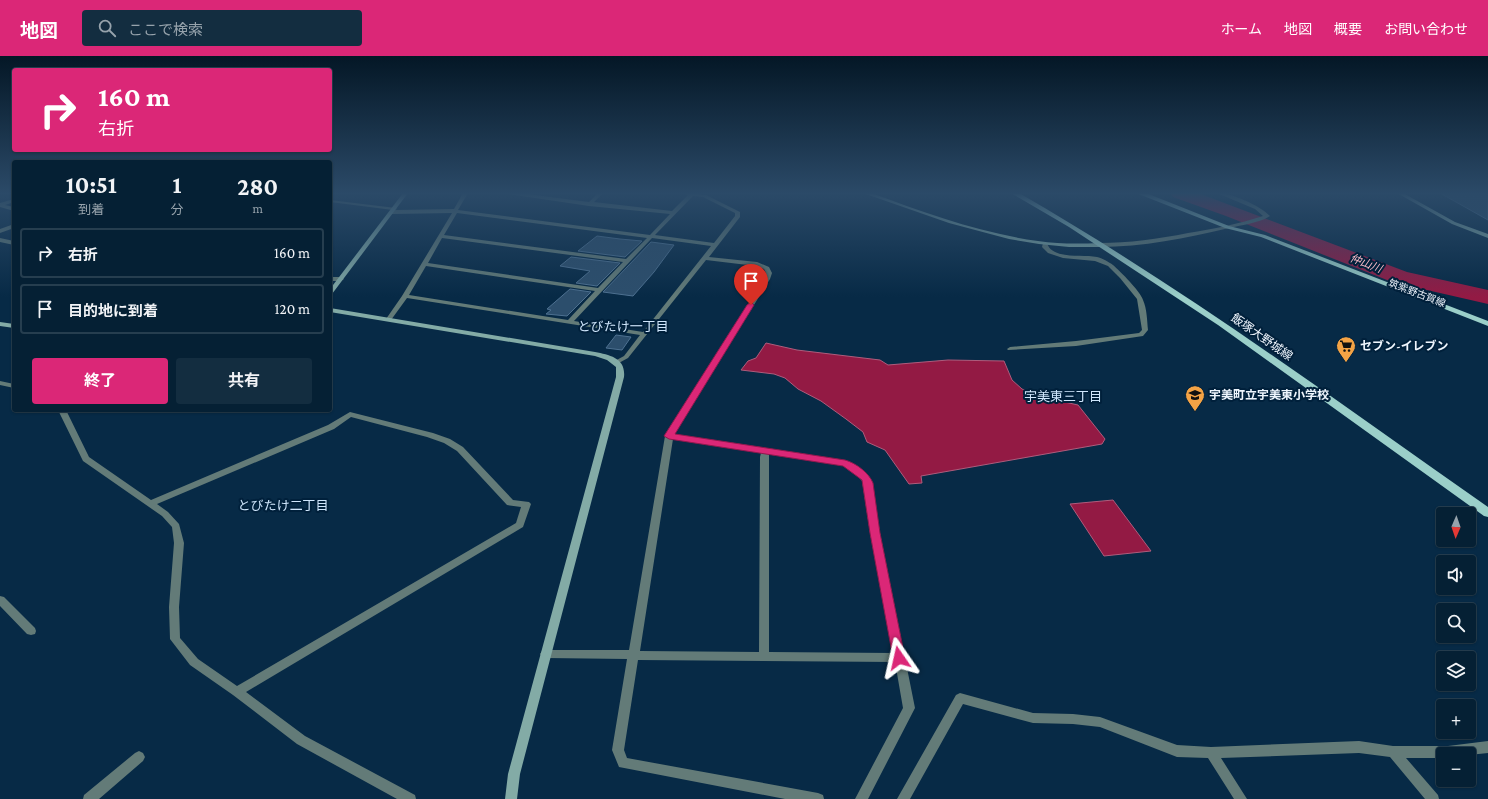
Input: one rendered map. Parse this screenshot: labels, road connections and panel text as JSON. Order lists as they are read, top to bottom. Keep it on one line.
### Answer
{"streets":{"main road":["筑紫野古賀線","飯塚大野城線"]},"districts":["とびたけ一丁目","宇美東三丁目","とびたけ二丁目"],"water":["仲山川"],"places":{"supermarket":["セブン-イレブン"],"school or university":["宇美町立宇美東小学校"]},"north":"bottom","page":{"header":"地図","search":"ここで検索","nav":["ホーム","地図","概要","お問い合わせ"],"turn":["160 m","右折"],"eta":["10:51","到着","1","分","280","m"],"list":[{"name":"右折","value":"160 m"},{"name":"目的地に到着","value":"120 m"}],"buttons":["終了","共有"],"map_buttons":["+","−"]}}
